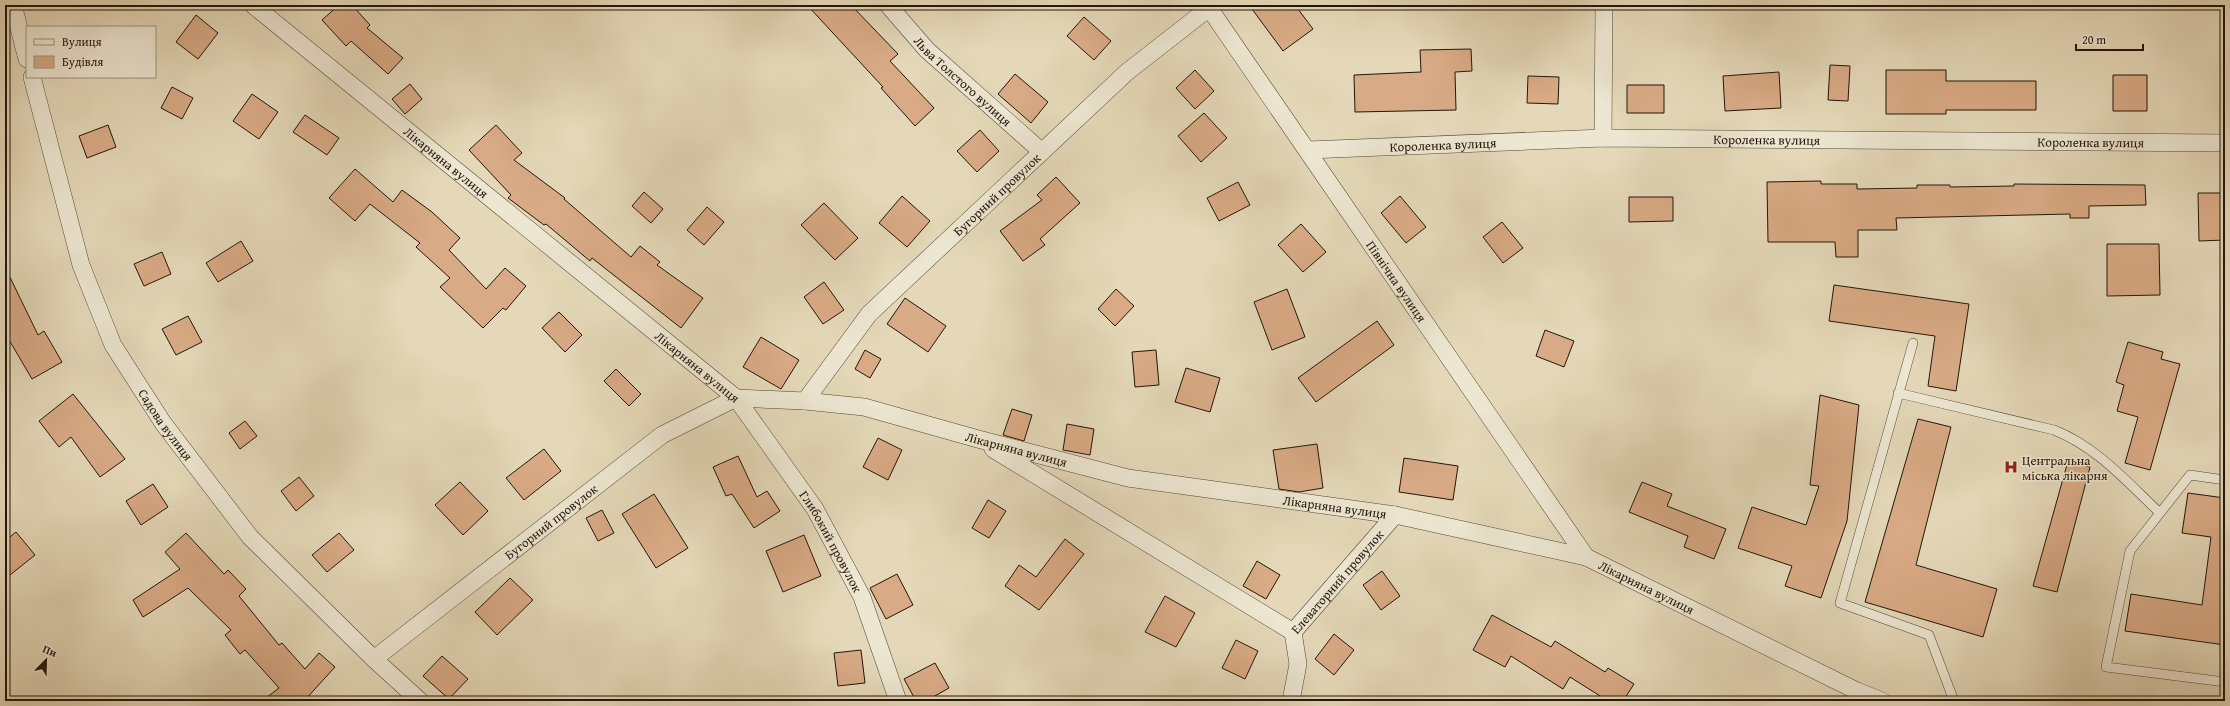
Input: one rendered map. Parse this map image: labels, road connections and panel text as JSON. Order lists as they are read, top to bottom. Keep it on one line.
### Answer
{"streets":{"street":["Льва Толстого вулиця","Короленка вулиця","Лікарняна вулиця","Бугорний провулок","Північна вулиця","Садова вулиця","Глибокий провулок","Елеваторний провулок"]},"crossings":[["Льва Толстого вулиця","Бугорний провулок"],["Короленка вулиця","Північна вулиця"],["Лікарняна вулиця","Бугорний провулок"],["Лікарняна вулиця","Північна вулиця"],["Лікарняна вулиця","Глибокий провулок"],["Лікарняна вулиця","Елеваторний провулок"],["Бугорний провулок","Північна вулиця"],["Бугорний провулок","Садова вулиця"],["Бугорний провулок","Глибокий провулок"]],"places":{"hospital":["Центральна міська лікарня"]},"legend":["Вулиця","Будівля"],"scale_bar":"20 m","north":"top right"}
